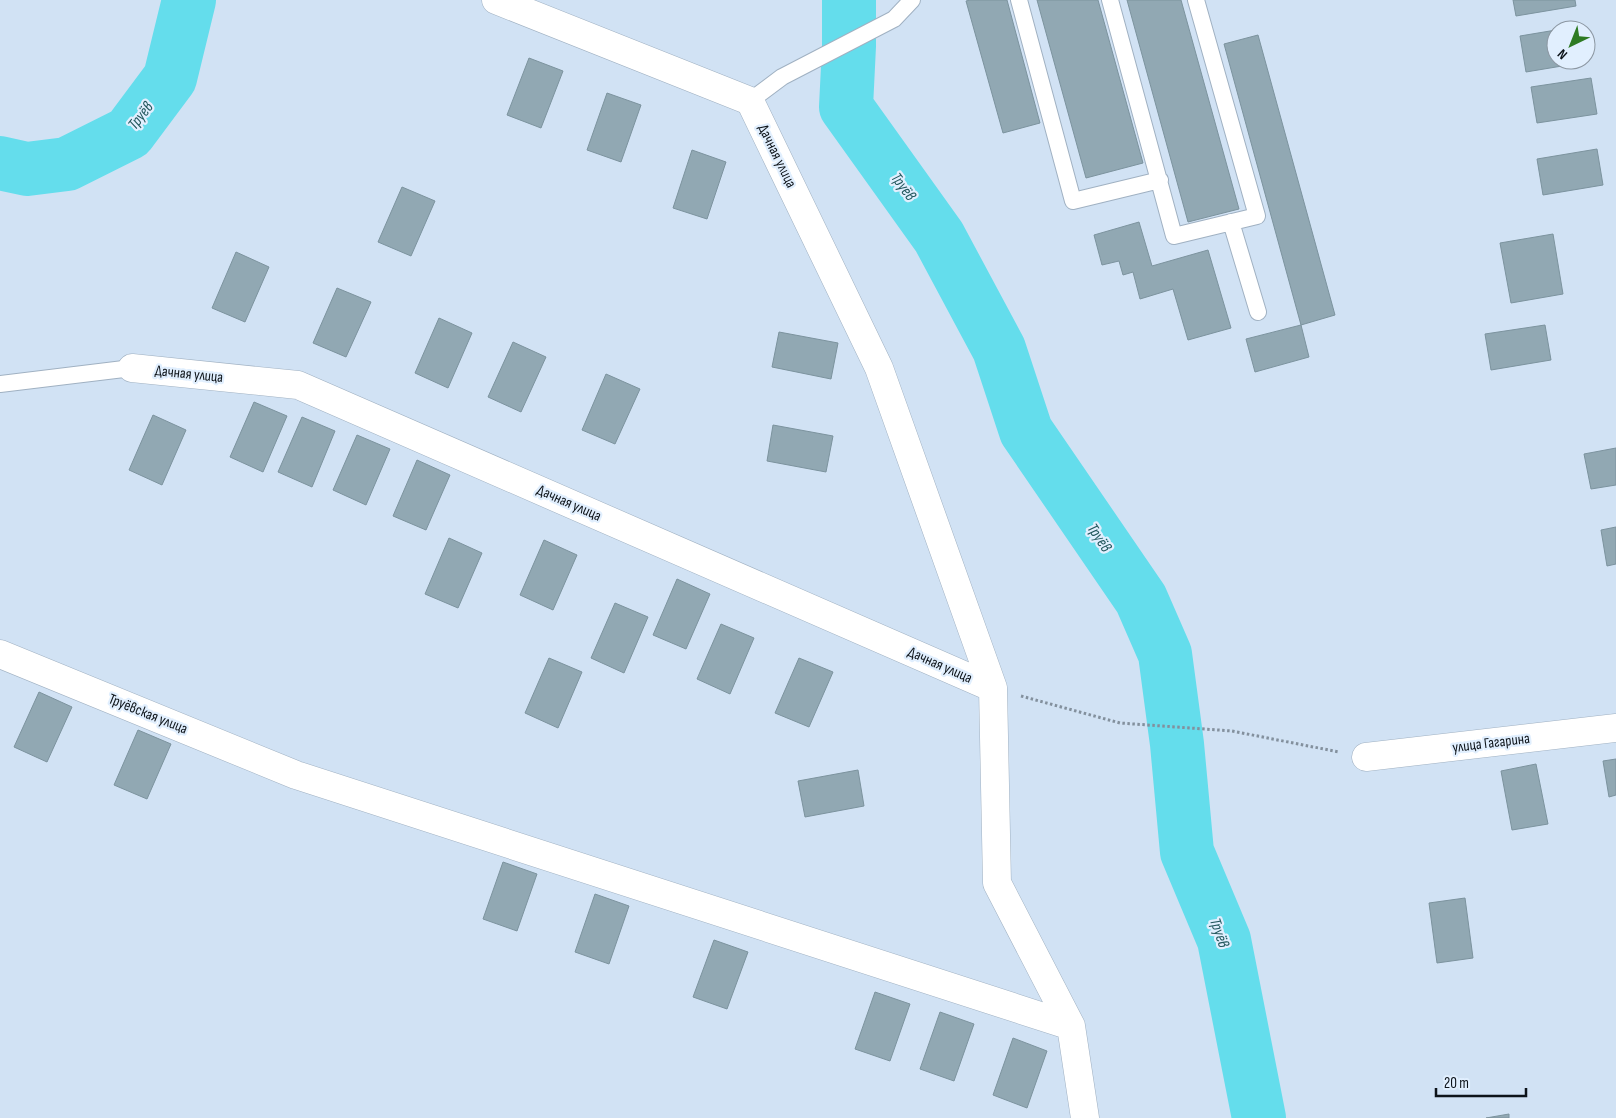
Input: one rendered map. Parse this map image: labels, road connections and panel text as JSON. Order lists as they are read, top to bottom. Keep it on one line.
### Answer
{"streets":{"street":["Дачная улица","Труёвская улица","улица Гагарина"]},"crossings":[["Дачная улица","Труёвская улица"]],"water":["Труёв"],"scale_bar":"20 m","north":"bottom left"}
